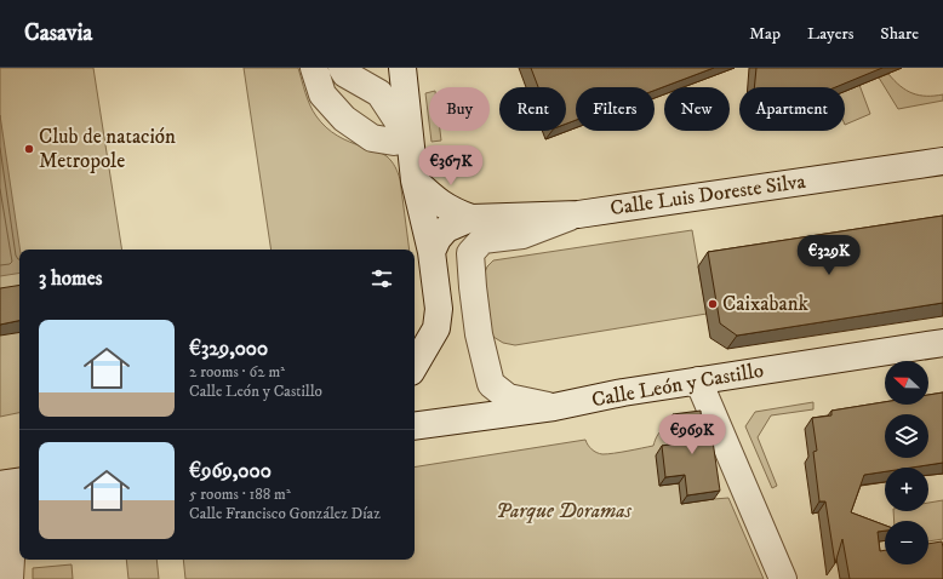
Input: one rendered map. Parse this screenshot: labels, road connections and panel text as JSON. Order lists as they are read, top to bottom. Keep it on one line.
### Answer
{"streets":{"street":["Calle Luis Doreste Silva","Calle León y Castillo"]},"parks":["Parque Doramas"],"places":["Club de natación Metropole","Caixabank"],"north":"left","page":{"header":"Casavia","nav":["Map","Layers","Share"],"chip":["Buy","Rent","Filters","New","Apartment"],"price":["€367K","€329K","€969K"],"heading":"3 homes","list":[{"name":"€329,000","note":"2 rooms · 62 m² · Calle León y Castillo"},{"name":"€969,000","note":"5 rooms · 188 m² · Calle Francisco González Díaz"}],"map_buttons":["+","−"]}}
